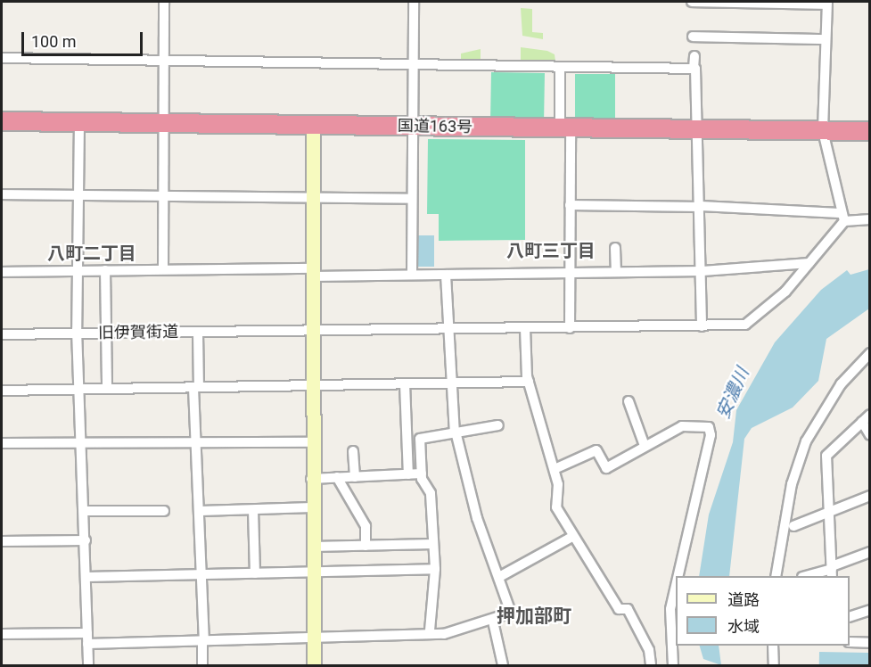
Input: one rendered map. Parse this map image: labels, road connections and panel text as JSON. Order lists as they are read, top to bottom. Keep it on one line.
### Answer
{"streets":{"highway":["国道163号"],"street":["旧伊賀街道"]},"districts":["八町三丁目","八町二丁目","押加部町"],"water":["安濃川"],"legend":["道路","水域"],"scale_bar":"100 m"}
